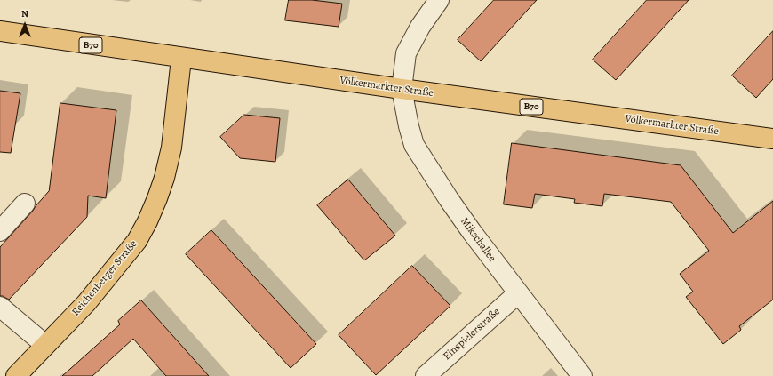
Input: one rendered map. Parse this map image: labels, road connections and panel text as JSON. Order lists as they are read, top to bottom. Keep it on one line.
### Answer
{"streets":{"main road":["B70","Völkermarkter Straße","Reichenberger Straße"],"street":["Mikschallee","Einspielerstraße"]},"crossings":[["Völkermarkter Straße","Mikschallee"],["Völkermarkter Straße","Reichenberger Straße"],["Mikschallee","Einspielerstraße"]],"north":"top"}
